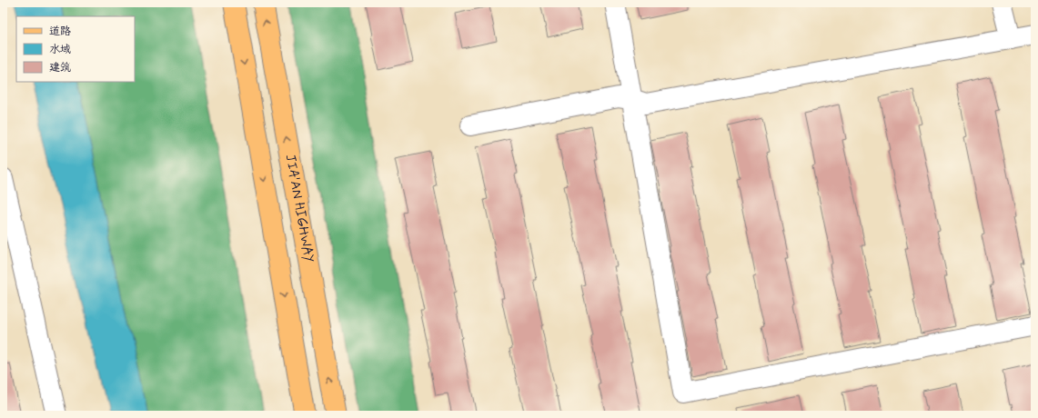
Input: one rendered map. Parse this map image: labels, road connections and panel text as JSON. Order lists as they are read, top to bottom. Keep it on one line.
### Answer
{"streets":{"main road":["JIA'AN HIGHWAY"]},"legend":["道路","水域","建筑"]}
